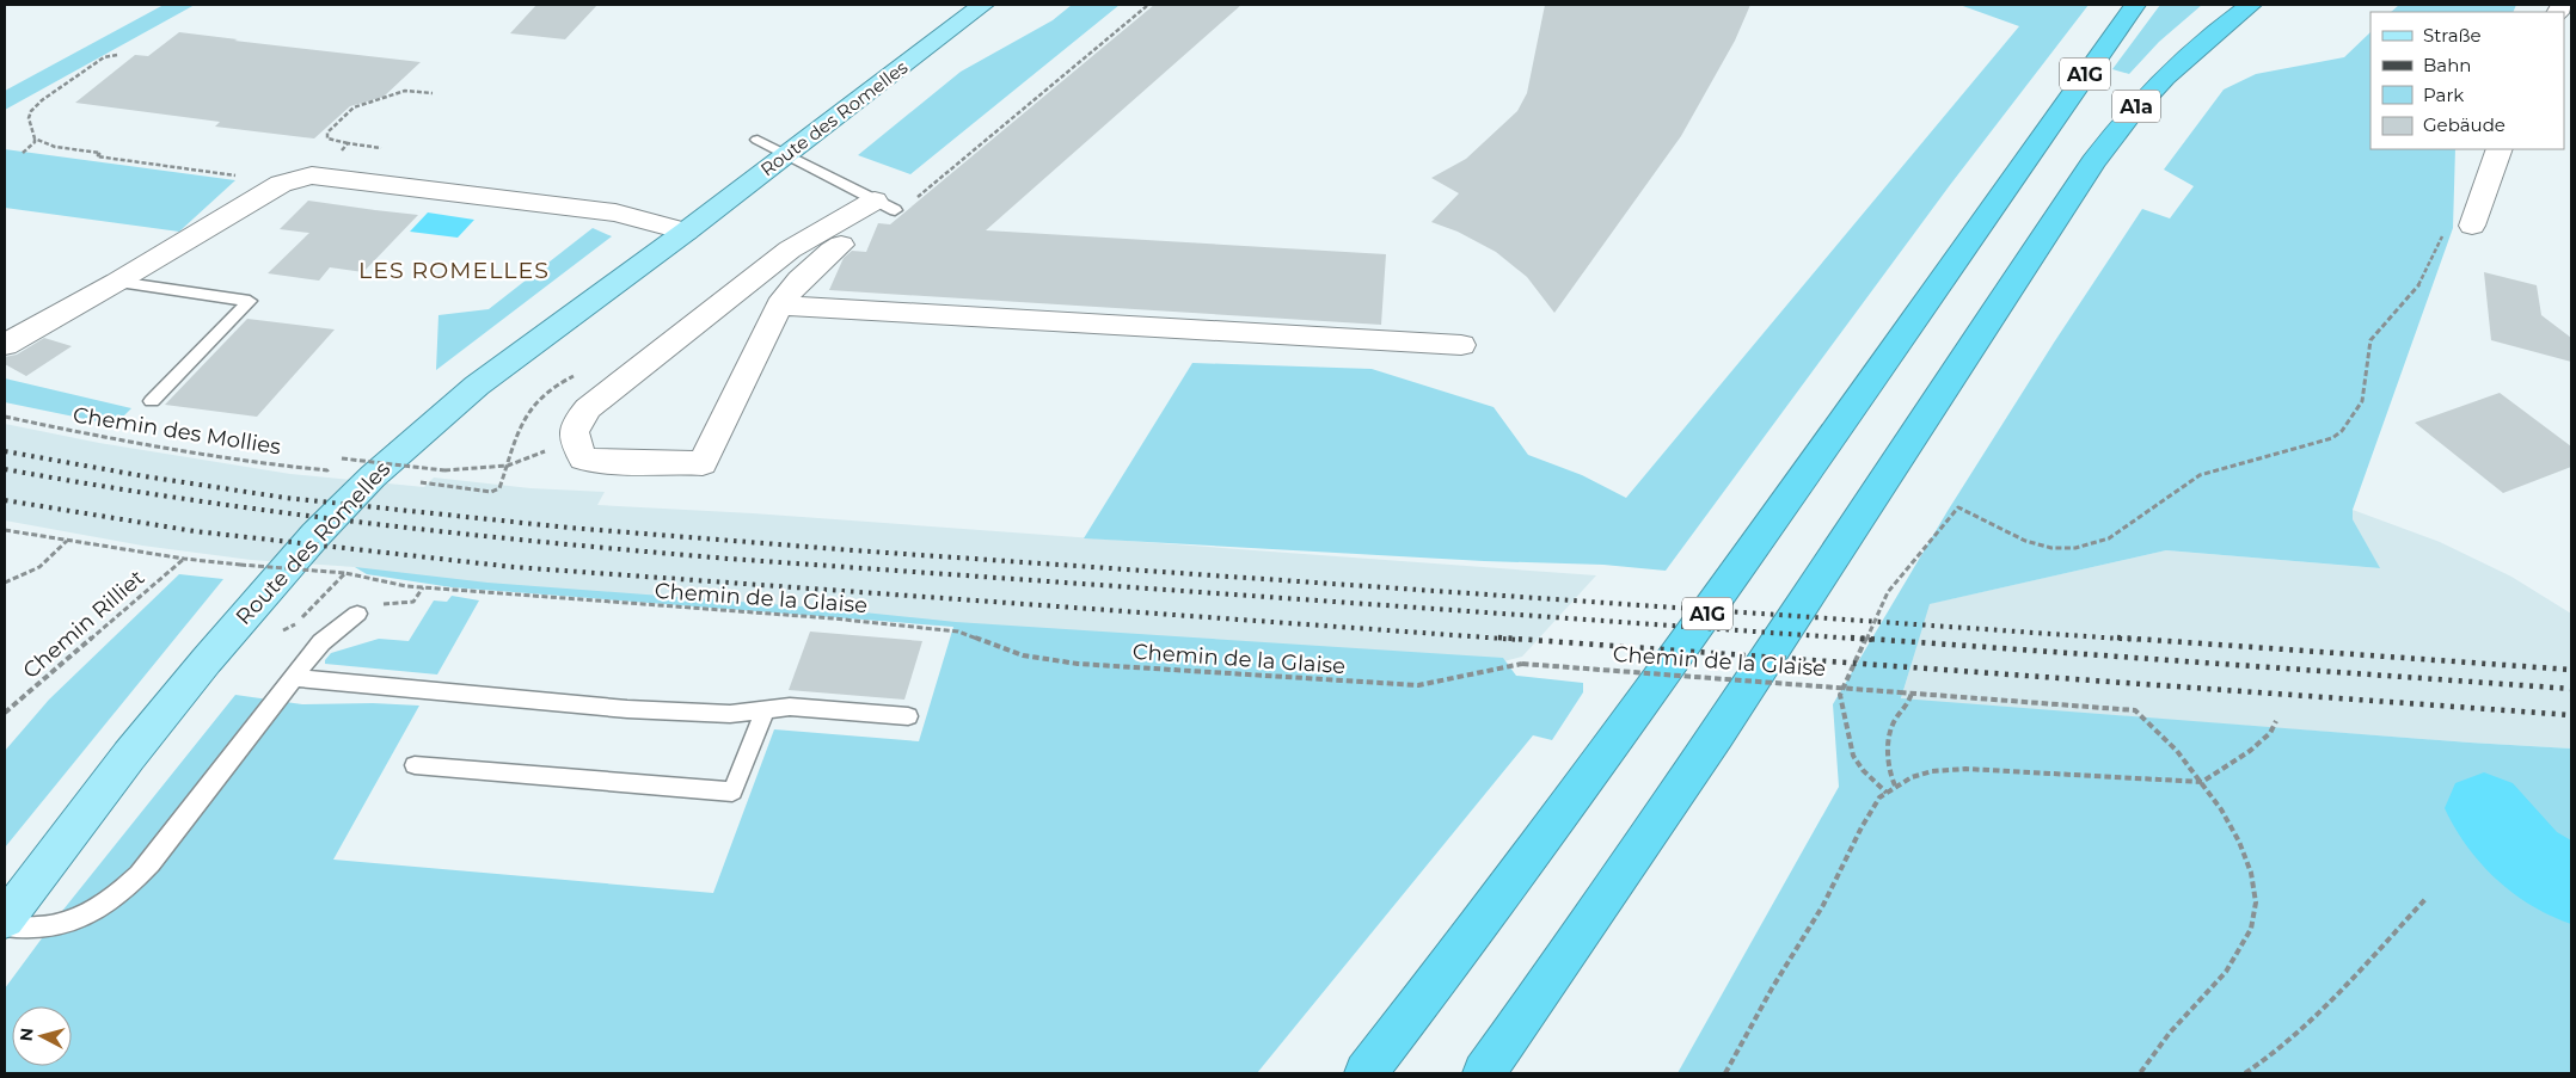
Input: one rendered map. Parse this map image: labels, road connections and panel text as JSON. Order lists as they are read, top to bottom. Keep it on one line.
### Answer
{"streets":{"highway":["A1G","A1a"],"main road":["Route des Romelles"],"path":["Chemin des Mollies","Chemin de la Glaise","Chemin Rilliet"]},"crossings":[["Chemin de la Glaise","Chemin Rilliet"]],"districts":["LES ROMELLES"],"legend":["Straße","Bahn","Park","Gebäude"],"north":"left"}
